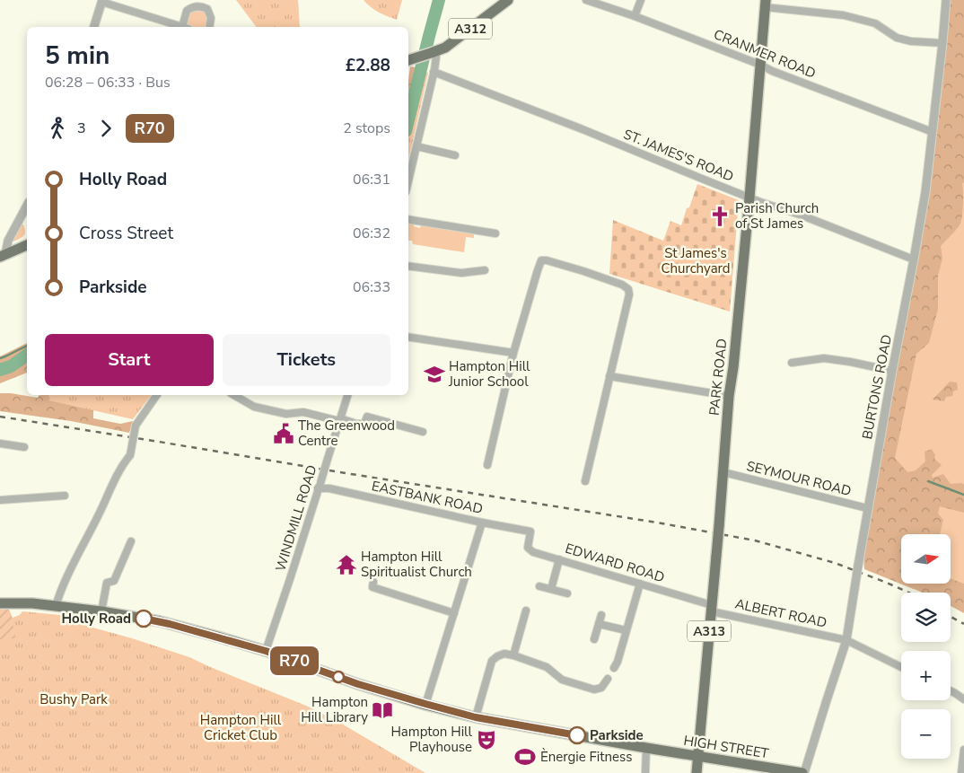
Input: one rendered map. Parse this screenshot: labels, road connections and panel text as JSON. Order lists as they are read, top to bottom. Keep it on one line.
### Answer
{"streets":{"main road":["A312","PARK ROAD","A313","HIGH STREET"],"street":["CRANMER ROAD","ST. JAMES'S ROAD","BURTONS ROAD","SEYMOUR ROAD","EASTBANK ROAD","WINDMILL ROAD","EDWARD ROAD","ALBERT ROAD"]},"crossings":[["CRANMER ROAD","PARK ROAD"],["CRANMER ROAD","BURTONS ROAD"],["ST. JAMES'S ROAD","PARK ROAD"],["ST. JAMES'S ROAD","BURTONS ROAD"],["PARK ROAD","SEYMOUR ROAD"],["PARK ROAD","EDWARD ROAD"],["PARK ROAD","ALBERT ROAD"],["PARK ROAD","A313"],["PARK ROAD","HIGH STREET"],["BURTONS ROAD","SEYMOUR ROAD"],["BURTONS ROAD","ALBERT ROAD"],["BURTONS ROAD","HIGH STREET"],["EASTBANK ROAD","WINDMILL ROAD"],["EASTBANK ROAD","EDWARD ROAD"],["WINDMILL ROAD","HIGH STREET"],["EDWARD ROAD","ALBERT ROAD"],["A313","HIGH STREET"]],"parks":["St James's Churchyard","Bushy Park","Hampton Hill Cricket Club"],"places":{"church":["Parish Church of St James"],"school or university":["Hampton Hill Junior School"],"public building":["The Greenwood Centre"],"temple":["Hampton Hill Spiritualist Church"],"other":["Holly Road","Parkside"],"library":["Hampton Hill Library"],"theatre":["Hampton Hill Playhouse"],"sports":["Ènergie Fitness"]},"lines":["bus line R70"],"north":"right","page":{"on_map":"R70","heading":["5 min","06:28 – 06:33 · Bus","£2.88"],"legs":["3","R70","2 stops"],"list":[{"name":"Holly Road","value":"06:31"},{"name":"Cross Street","value":"06:32"},{"name":"Parkside","value":"06:33"}],"buttons":["Start","Tickets"],"map_buttons":["+","−"]}}
